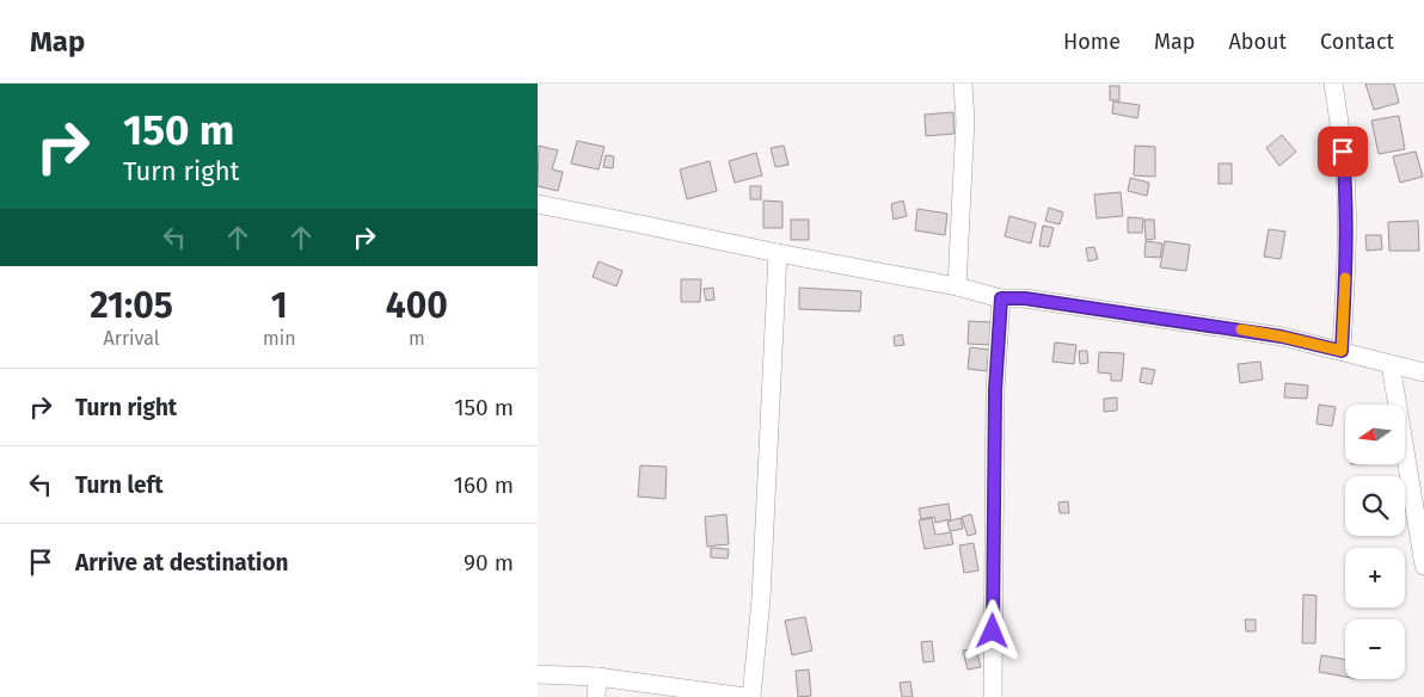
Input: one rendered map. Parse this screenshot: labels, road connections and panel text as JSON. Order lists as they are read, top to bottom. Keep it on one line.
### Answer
{"north":"left","page":{"header":"Map","nav":["Home","Map","About","Contact"],"turn":["150 m","Turn right"],"eta":["21:05","Arrival","1","min","400","m"],"list":[{"name":"Turn right","value":"150 m"},{"name":"Turn left","value":"160 m"},{"name":"Arrive at destination","value":"90 m"}],"map_buttons":["+","−"]}}
